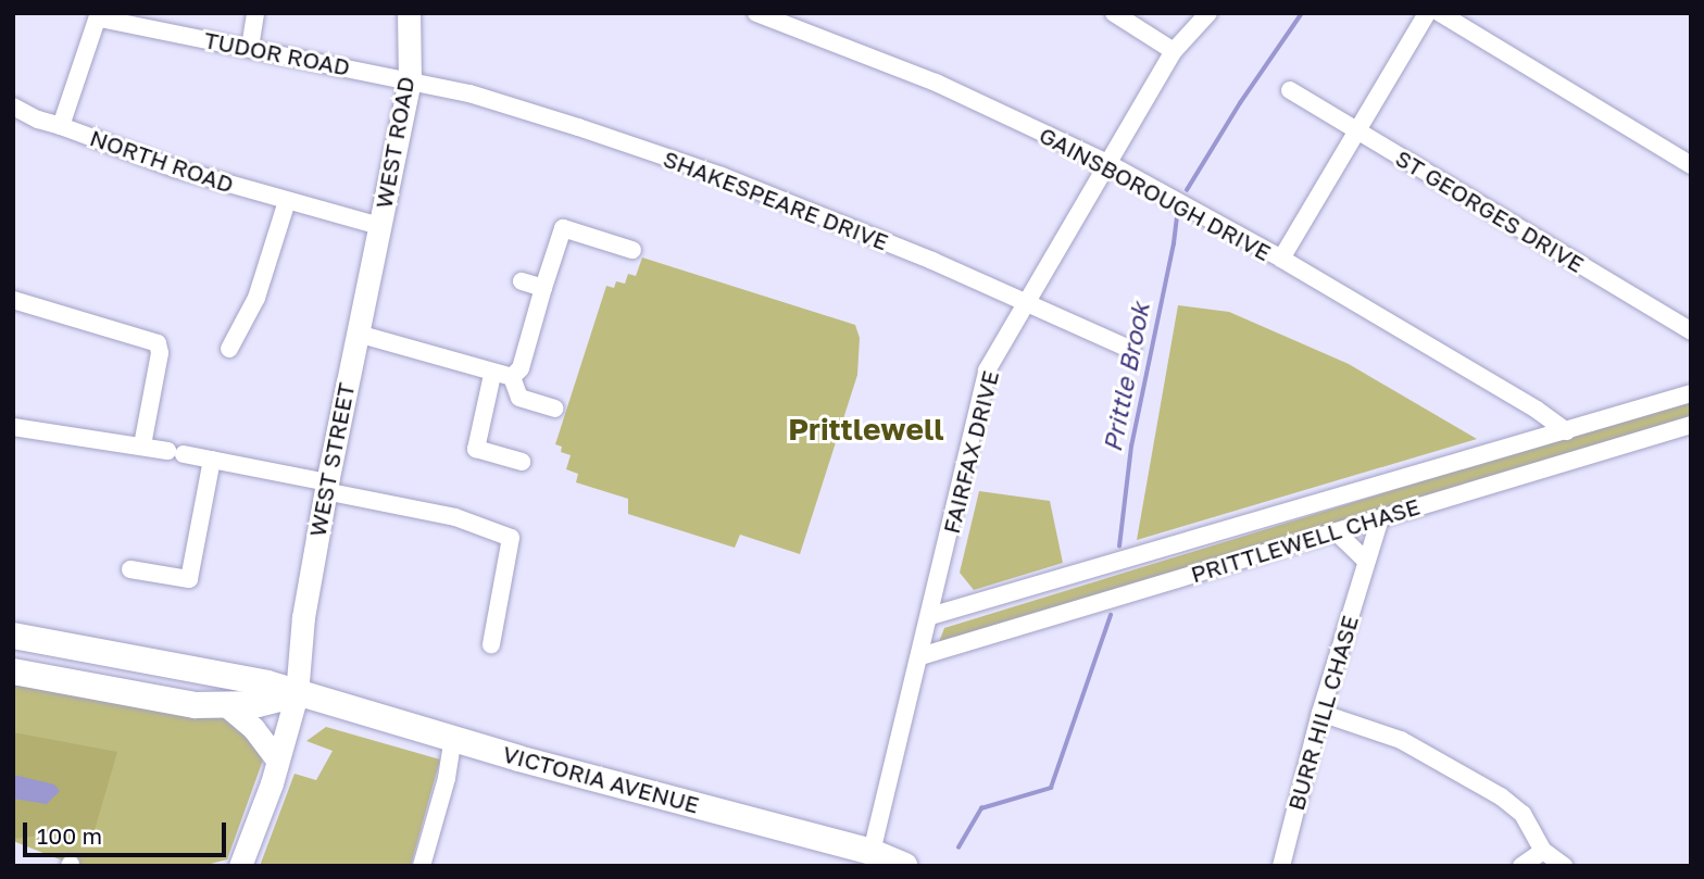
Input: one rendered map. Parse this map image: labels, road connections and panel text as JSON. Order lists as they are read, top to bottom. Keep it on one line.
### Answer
{"streets":{"highway":["VICTORIA AVENUE"],"main road":["WEST ROAD","WEST STREET"],"street":["TUDOR ROAD","NORTH ROAD","GAINSBOROUGH DRIVE","SHAKESPEARE DRIVE","ST GEORGES DRIVE","FAIRFAX DRIVE","PRITTLEWELL CHASE","BURR HILL CHASE"]},"crossings":[["TUDOR ROAD","WEST ROAD"],["TUDOR ROAD","NORTH ROAD"],["TUDOR ROAD","SHAKESPEARE DRIVE"],["WEST ROAD","NORTH ROAD"],["WEST ROAD","SHAKESPEARE DRIVE"],["WEST ROAD","WEST STREET"],["NORTH ROAD","WEST STREET"],["GAINSBOROUGH DRIVE","FAIRFAX DRIVE"],["GAINSBOROUGH DRIVE","PRITTLEWELL CHASE"],["SHAKESPEARE DRIVE","FAIRFAX DRIVE"],["FAIRFAX DRIVE","PRITTLEWELL CHASE"],["FAIRFAX DRIVE","VICTORIA AVENUE"],["WEST STREET","VICTORIA AVENUE"],["PRITTLEWELL CHASE","BURR HILL CHASE"]],"districts":["Prittlewell"],"water":["Prittle Brook"],"scale_bar":"100 m"}
